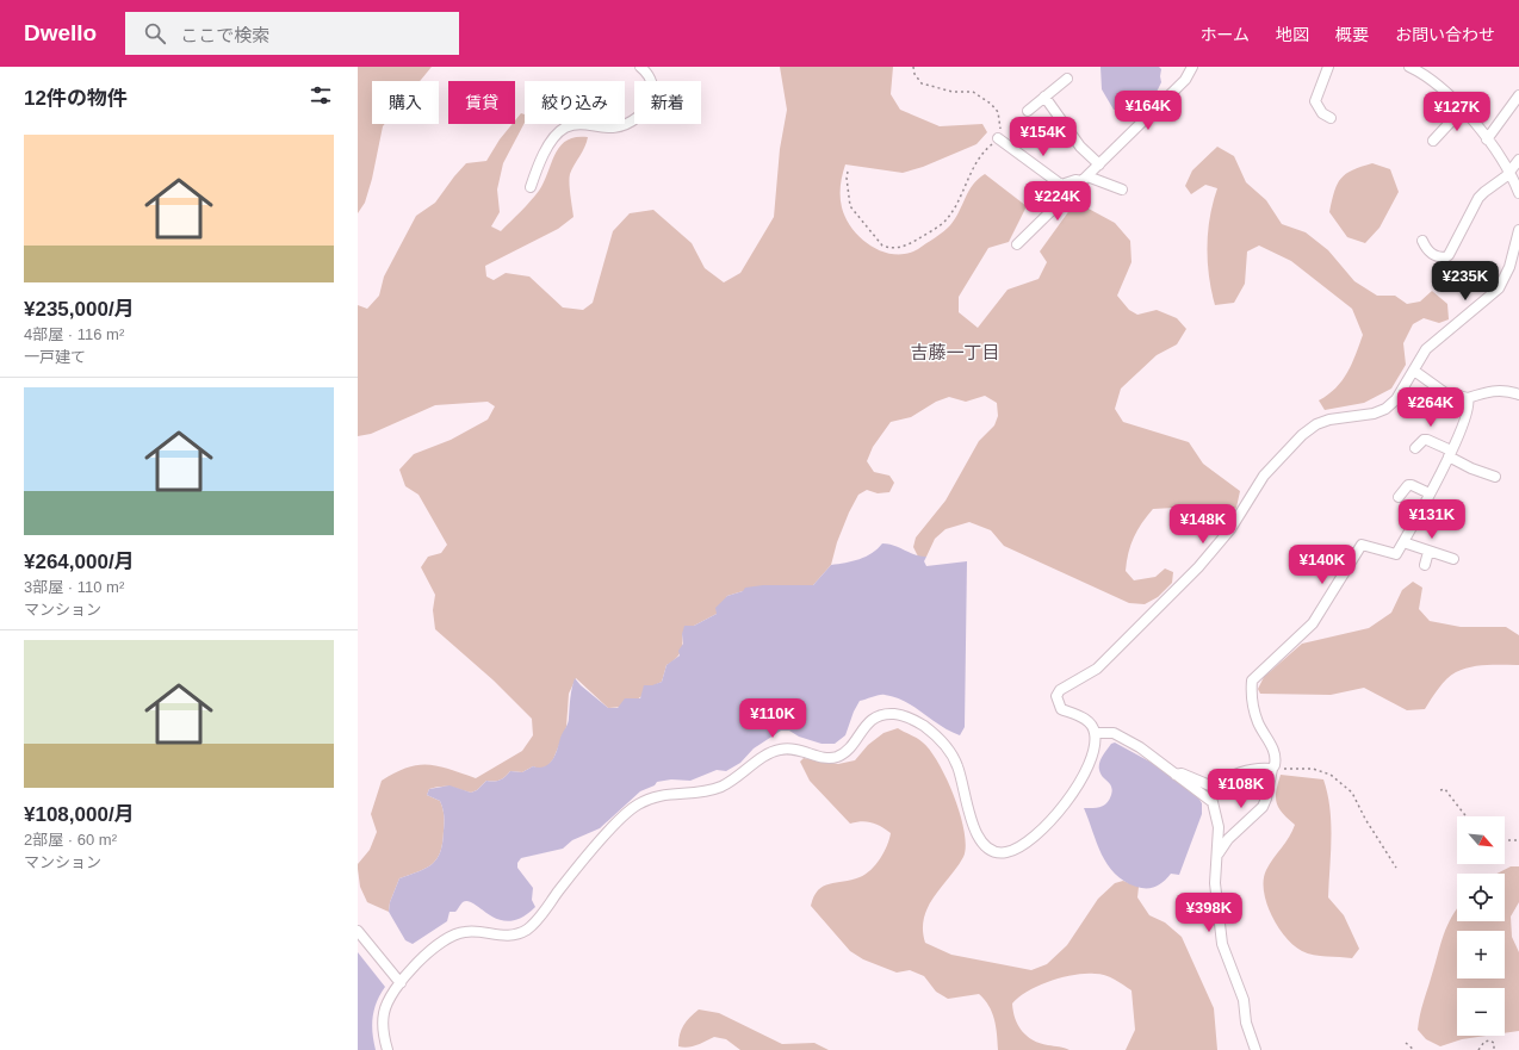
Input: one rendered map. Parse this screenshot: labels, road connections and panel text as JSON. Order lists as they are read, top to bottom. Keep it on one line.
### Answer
{"districts":["吉藤一丁目"],"north":"bottom right","page":{"header":"Dwello","search":"ここで検索","nav":["ホーム","地図","概要","お問い合わせ"],"heading":"12件の物件","chip":["購入","賃貸","絞り込み","新着"],"price":["¥164K","¥127K","¥154K","¥224K","¥235K","¥264K","¥131K","¥148K","¥140K","¥110K","¥108K","¥398K"],"list":[{"name":"¥235,000/月","note":"4部屋 · 116 m² · 一戸建て"},{"name":"¥264,000/月","note":"3部屋 · 110 m² · マンション"},{"name":"¥108,000/月","note":"2部屋 · 60 m² · マンション"}],"map_buttons":["+","−"]}}
